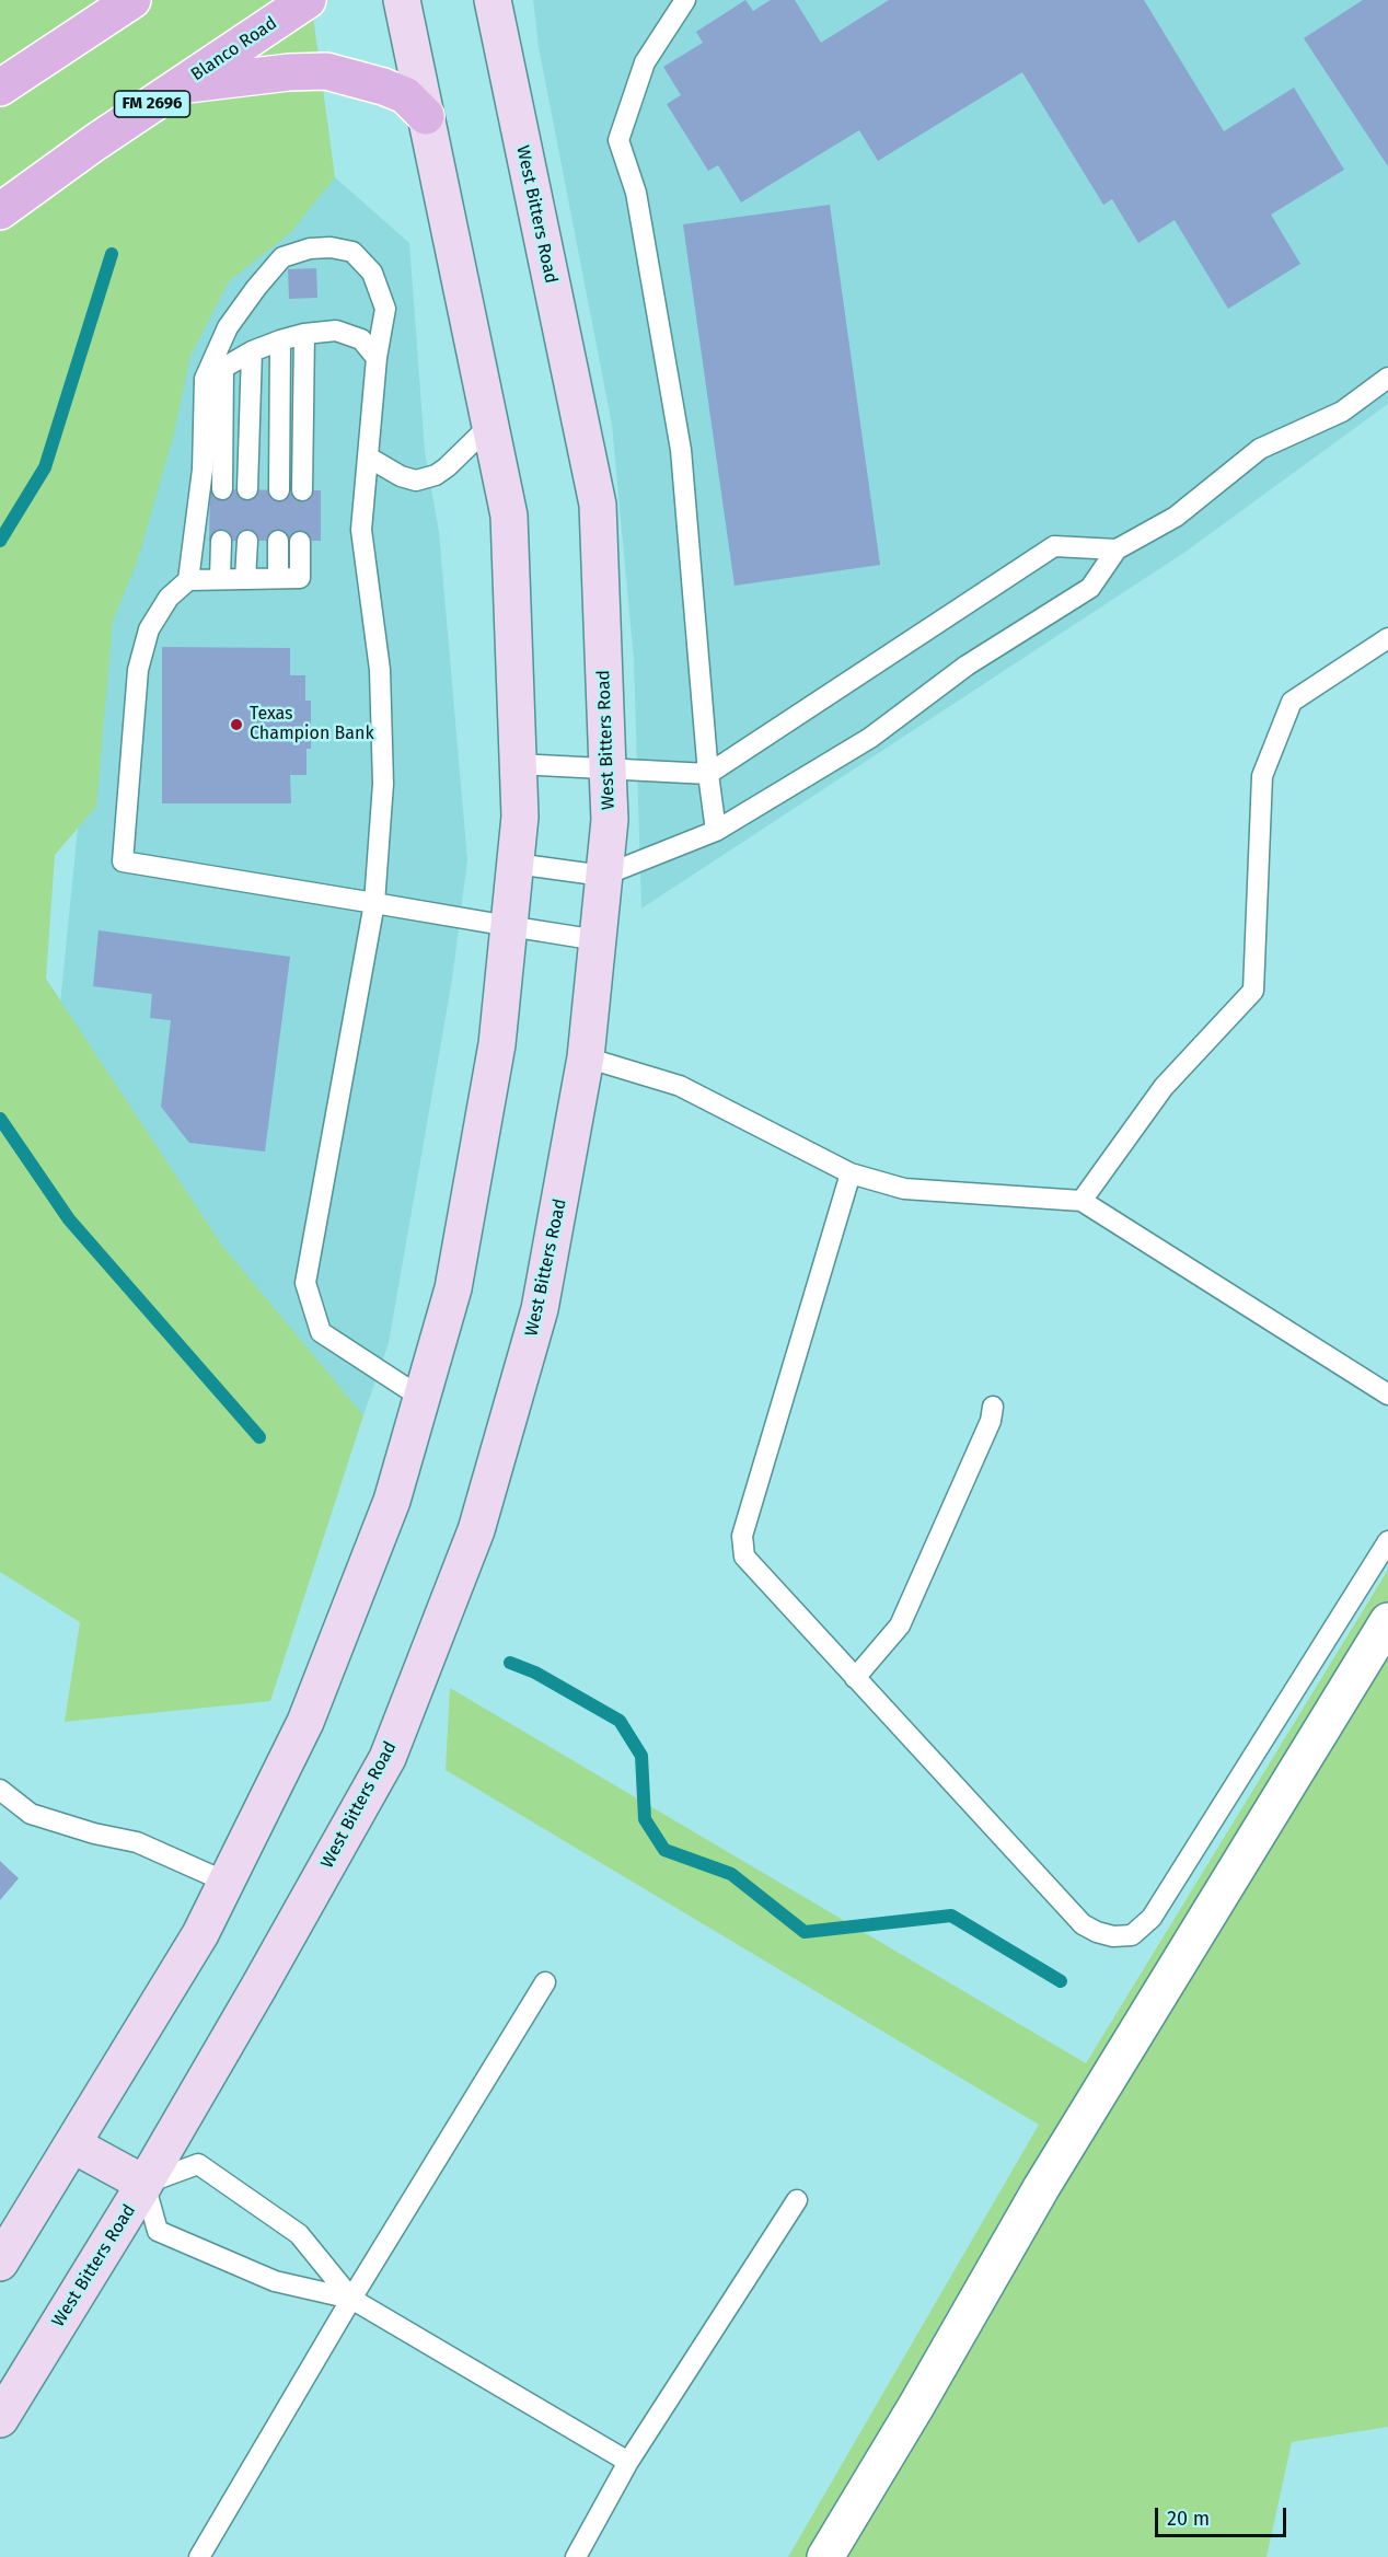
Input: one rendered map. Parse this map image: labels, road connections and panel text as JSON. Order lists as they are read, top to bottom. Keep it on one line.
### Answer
{"streets":{"main road":["Blanco Road","FM 2696","West Bitters Road"]},"places":["Texas Champion Bank"],"scale_bar":"20 m"}
